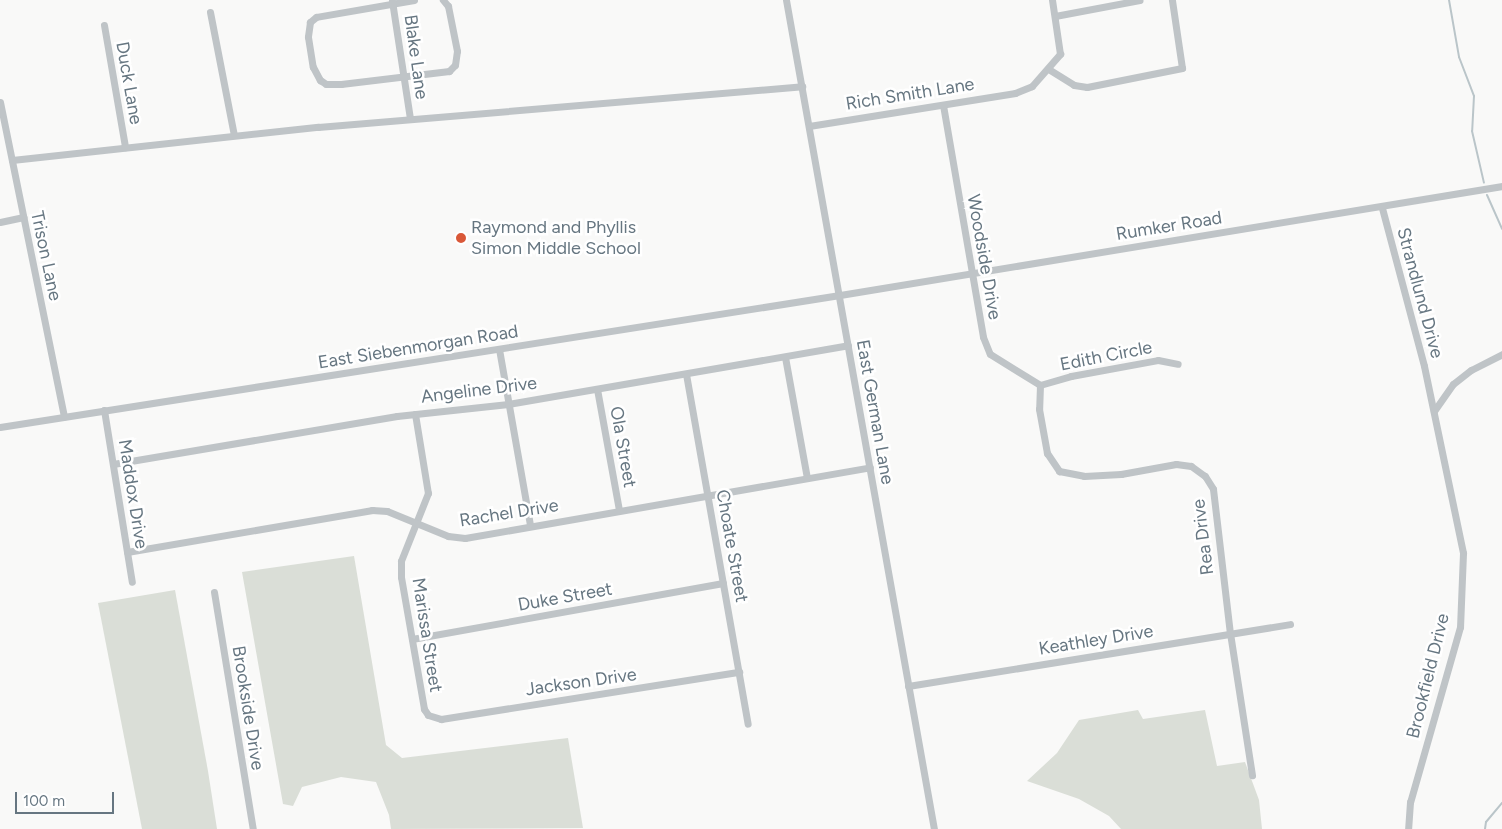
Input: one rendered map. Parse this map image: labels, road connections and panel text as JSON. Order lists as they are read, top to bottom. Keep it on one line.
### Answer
{"streets":{"street":["Blake Lane","Duck Lane","Rich Smith Lane","Rumker Road","Trison Lane","Woodside Drive","Strandlund Drive","East Siebenmorgan Road","Edith Circle","Angeline Drive","East German Lane","Ola Street","Maddox Drive","Rachel Drive","Rea Drive","Choate Street","Duke Street","Marissa Street","Keathley Drive","Brookfield Drive","Jackson Drive","Brookside Drive"]},"crossings":[["Rich Smith Lane","Woodside Drive"],["Rich Smith Lane","East German Lane"],["Rumker Road","Woodside Drive"],["Rumker Road","Strandlund Drive"],["Rumker Road","East Siebenmorgan Road"],["Rumker Road","East German Lane"],["Trison Lane","East Siebenmorgan Road"],["Woodside Drive","Edith Circle"],["Woodside Drive","Rea Drive"],["Strandlund Drive","Brookfield Drive"],["East Siebenmorgan Road","East German Lane"],["East Siebenmorgan Road","Maddox Drive"],["Edith Circle","Rea Drive"],["Angeline Drive","East German Lane"],["Angeline Drive","Ola Street"],["Angeline Drive","Maddox Drive"],["Angeline Drive","Choate Street"],["Angeline Drive","Marissa Street"],["East German Lane","Rachel Drive"],["East German Lane","Keathley Drive"],["Ola Street","Rachel Drive"],["Maddox Drive","Rachel Drive"],["Rachel Drive","Choate Street"],["Rachel Drive","Marissa Street"],["Rea Drive","Keathley Drive"],["Choate Street","Duke Street"],["Choate Street","Jackson Drive"],["Duke Street","Marissa Street"],["Marissa Street","Jackson Drive"]],"places":["Raymond and Phyllis Simon Middle School"],"scale_bar":"100 m"}
